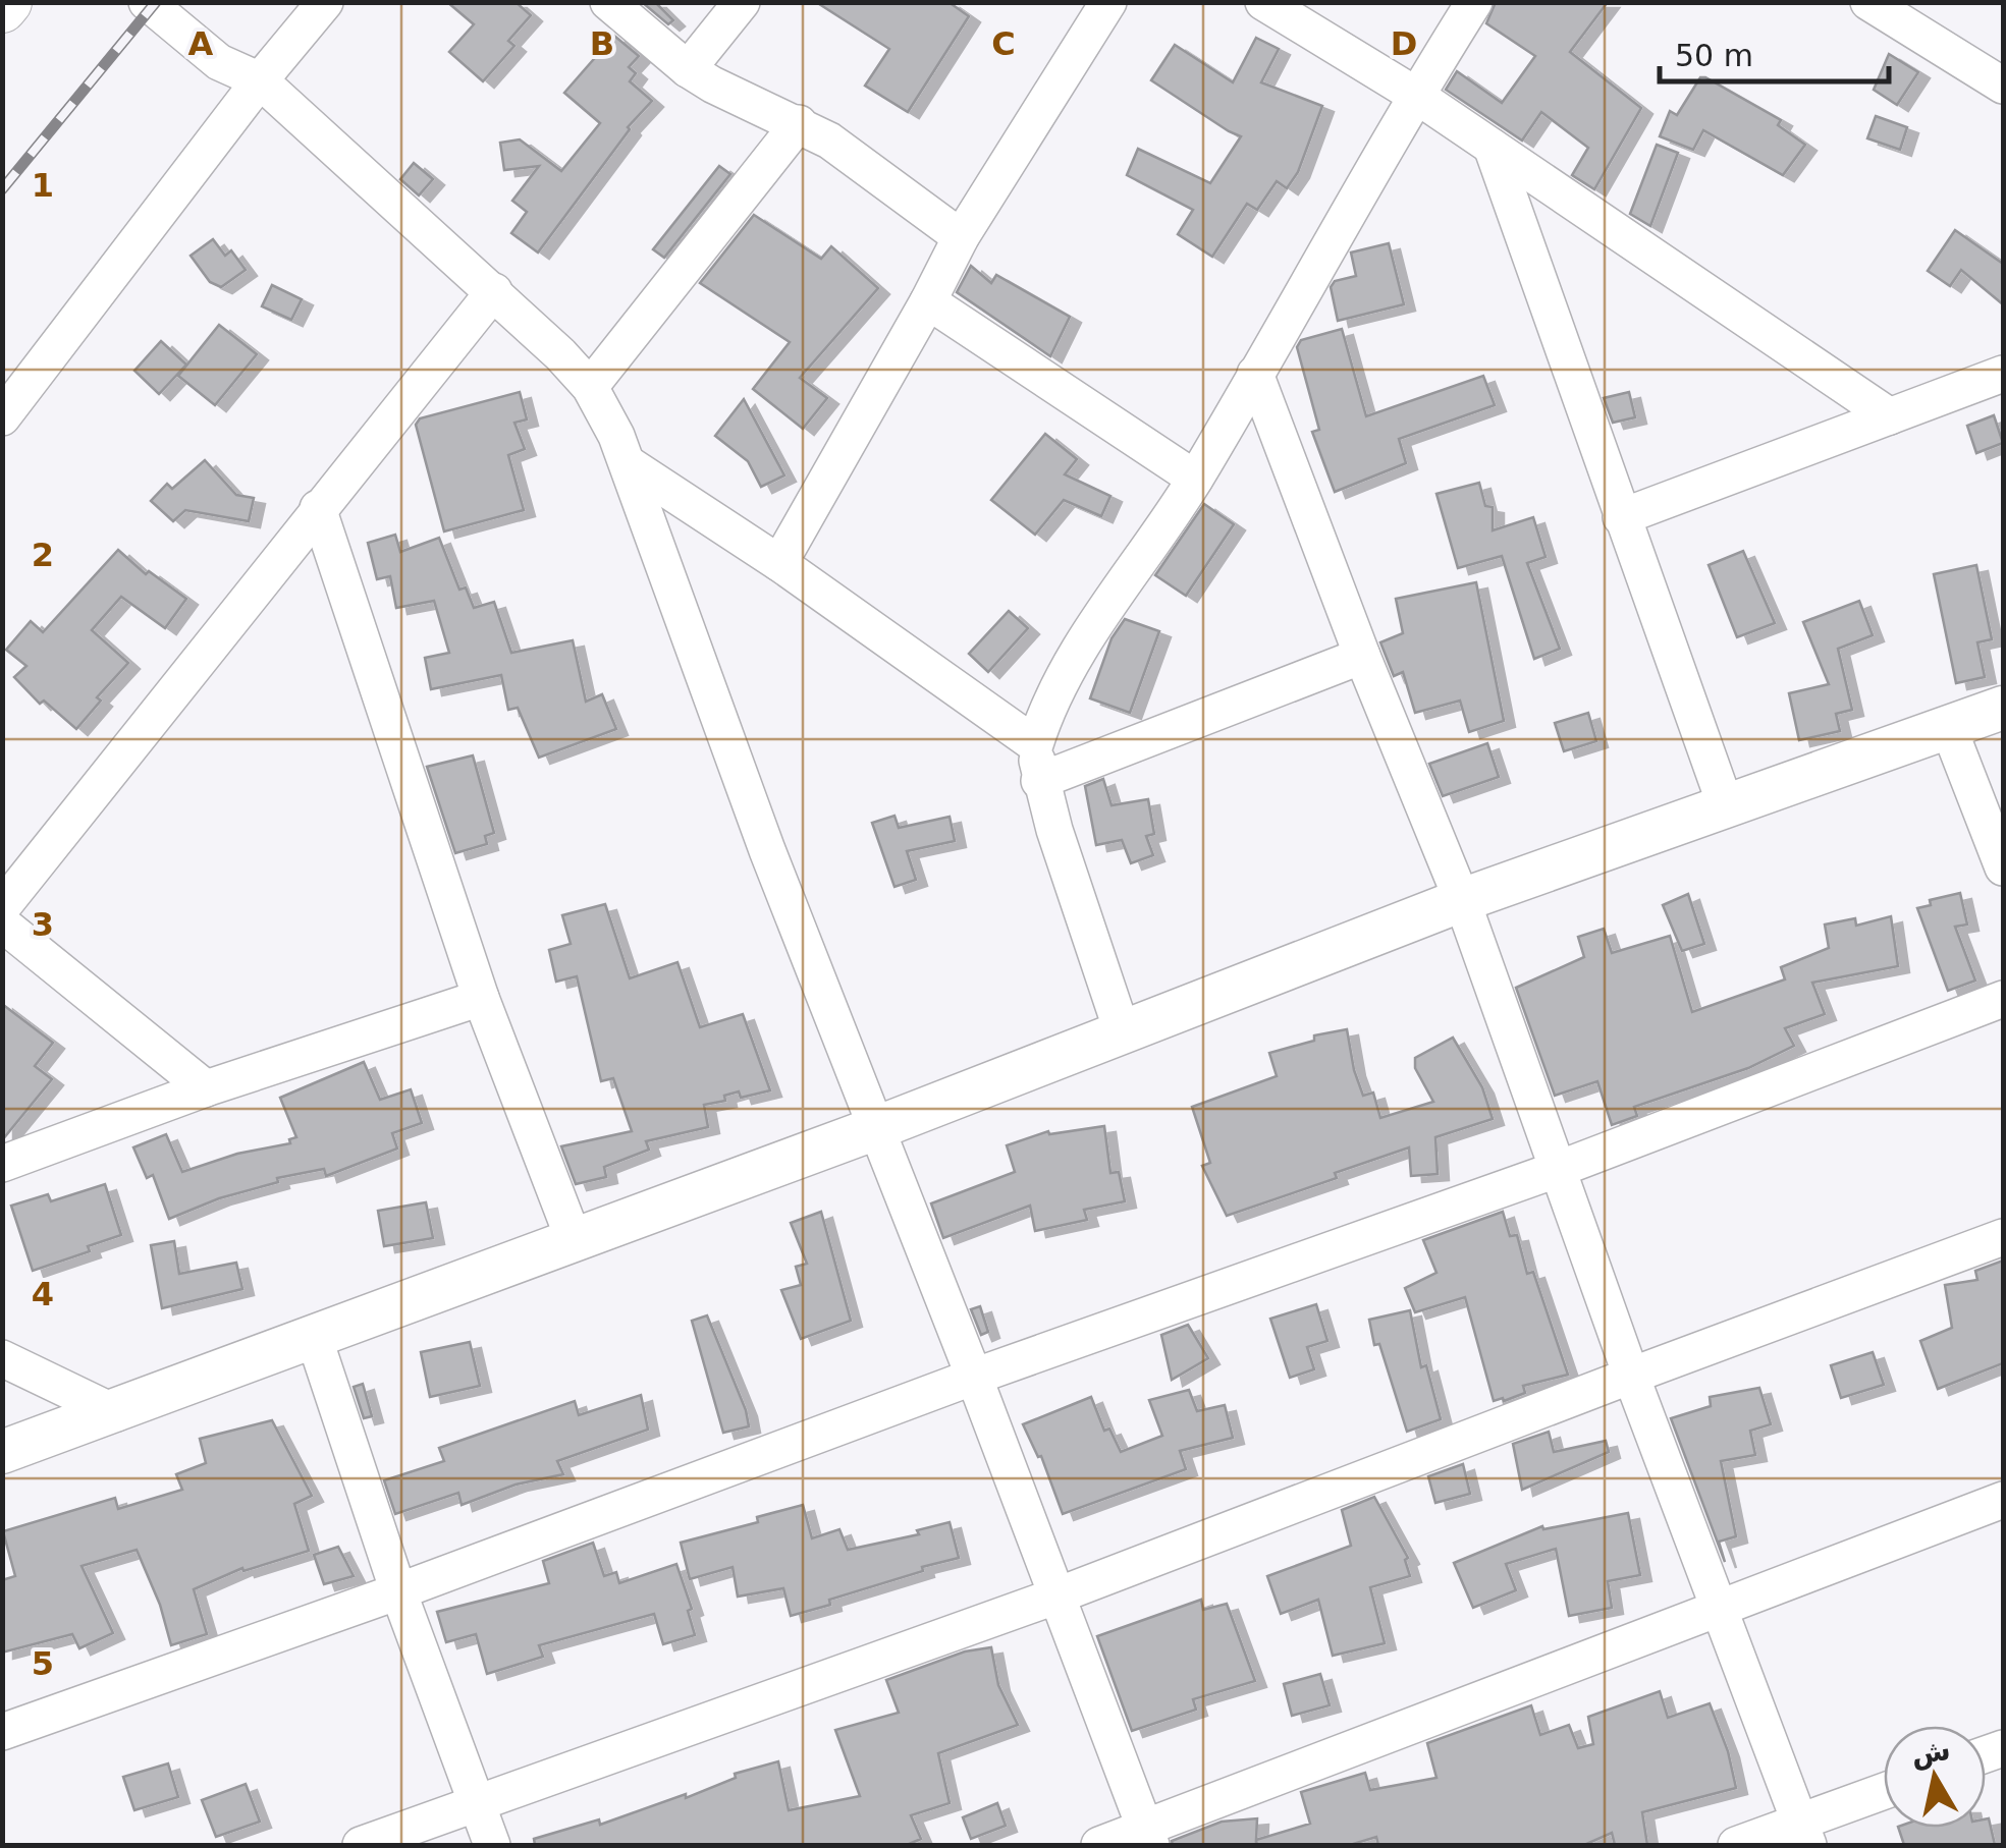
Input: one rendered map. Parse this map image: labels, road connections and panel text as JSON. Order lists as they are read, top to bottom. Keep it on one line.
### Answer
{"scale_bar":"50 m","north":"top","grid":{"columns":["A","B","C","D"],"rows":["1","2","3","4","5"]}}
